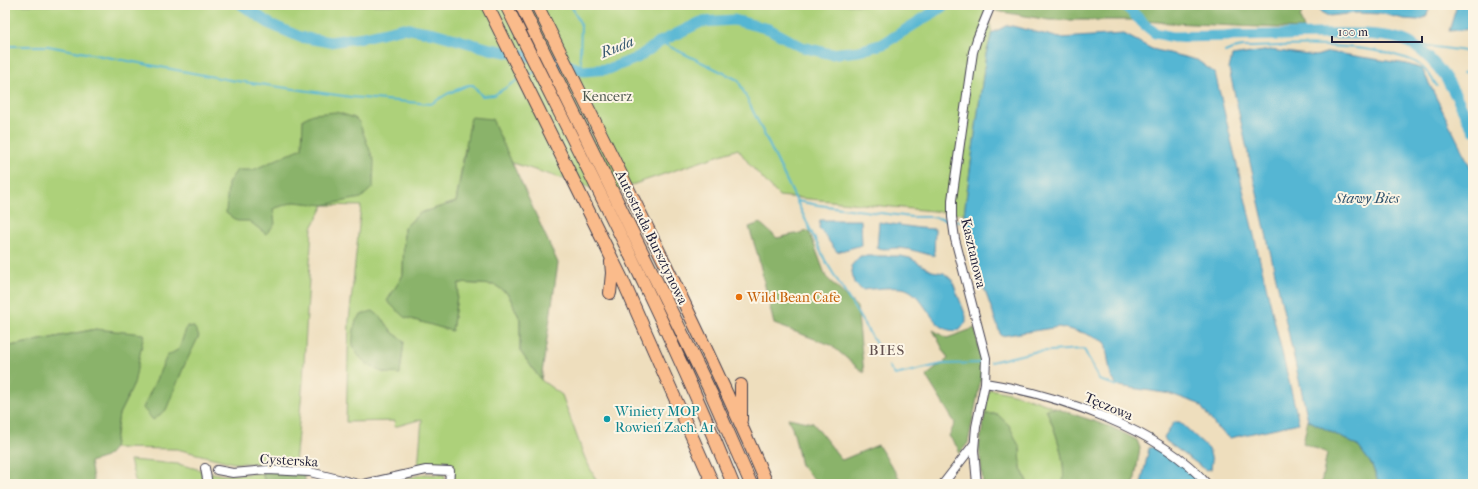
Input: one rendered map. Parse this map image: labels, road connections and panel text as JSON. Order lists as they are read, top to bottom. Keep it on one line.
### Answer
{"streets":{"highway":["Autostrada Bursztynowa"],"street":["Kasztanowa","Tęczowa","Cysterska"]},"crossings":[["Kasztanowa","Tęczowa"]],"districts":["BIES"],"water":["Ruda","Stawy Bies"],"parks":["Kencerz"],"places":["Wild Bean Cafe","Winiety MOP Rowień Zach. A1"],"scale_bar":"100 m"}
